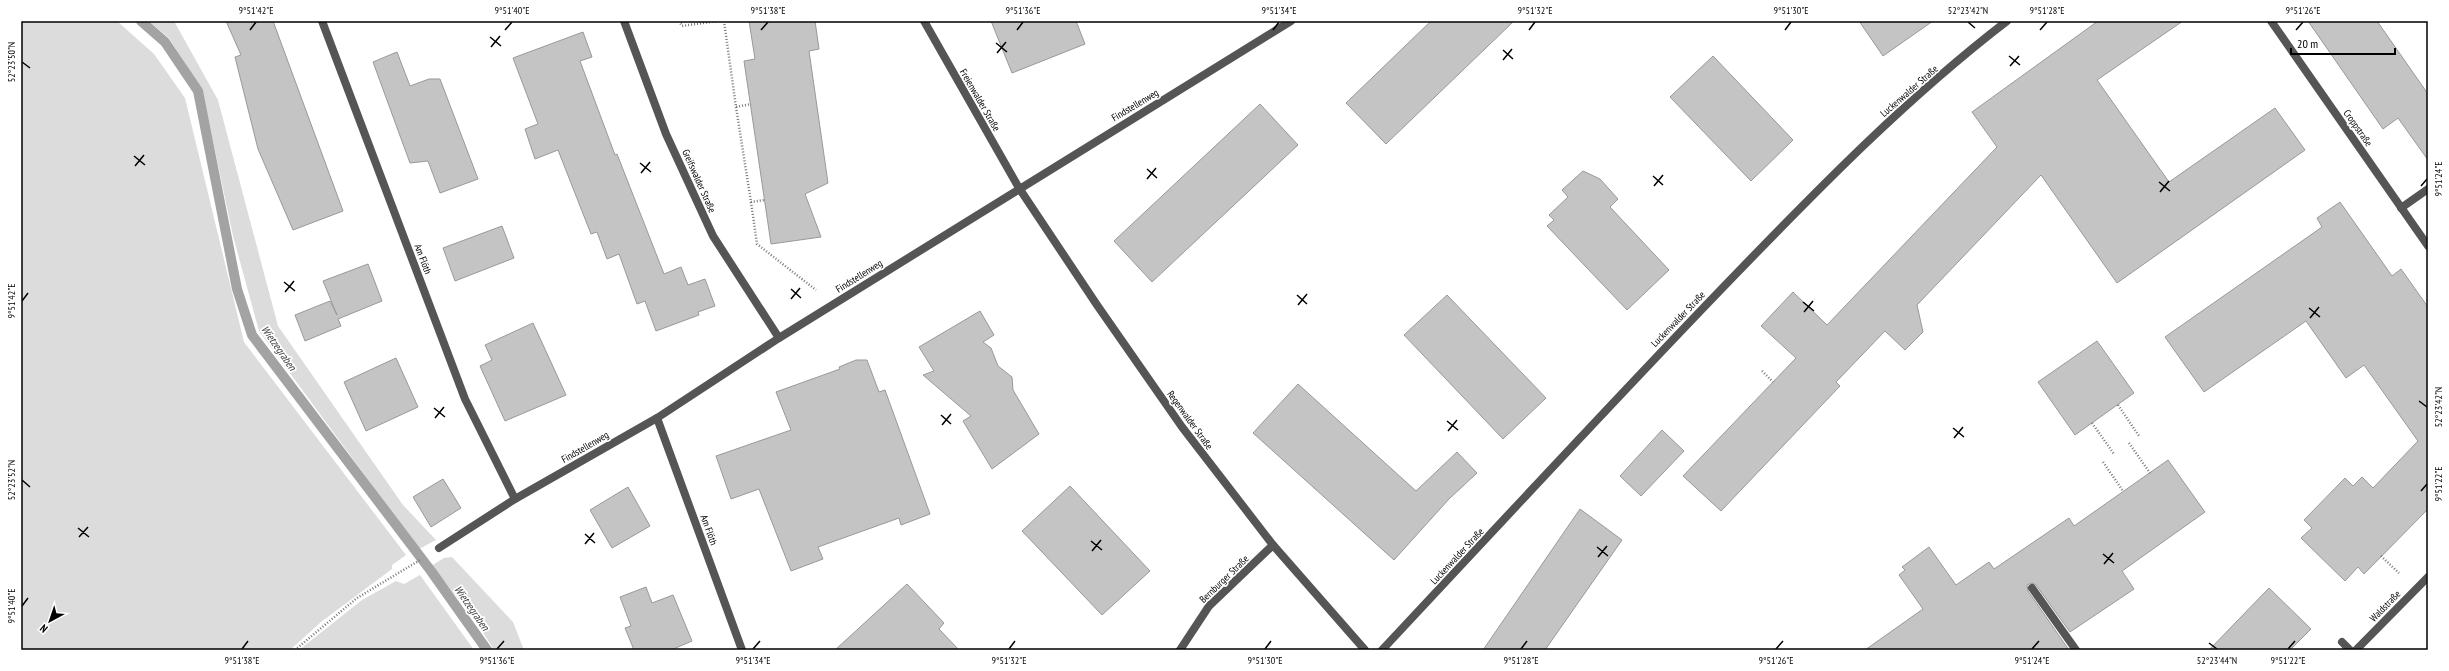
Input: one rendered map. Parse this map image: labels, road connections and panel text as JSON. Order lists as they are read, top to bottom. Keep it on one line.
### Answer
{"streets":{"street":["Luckenwalder Straße","Freienwalder Straße","Findstellenweg","Croppstraße","Greifswalder Straße","Am Flöth","Regenwalder Straße","Bernburger Straße","Waldstraße"]},"crossings":[["Freienwalder Straße","Findstellenweg"],["Freienwalder Straße","Regenwalder Straße"],["Findstellenweg","Greifswalder Straße"],["Findstellenweg","Am Flöth"],["Findstellenweg","Regenwalder Straße"],["Regenwalder Straße","Bernburger Straße"]],"water":["Wietzegraben"],"scale_bar":"20 m","north":"bottom left","coordinates":["9°51'42\"E","9°51'40\"E","9°51'38\"E","9°51'36\"E","9°51'34\"E","9°51'32\"E","9°51'30\"E","52°23'42\"N","9°51'28\"E","9°51'26\"E","52°23'50\"N","9°51'24\"E","52°23'52\"N","9°51'22\"E","52°23'44\"N"]}
